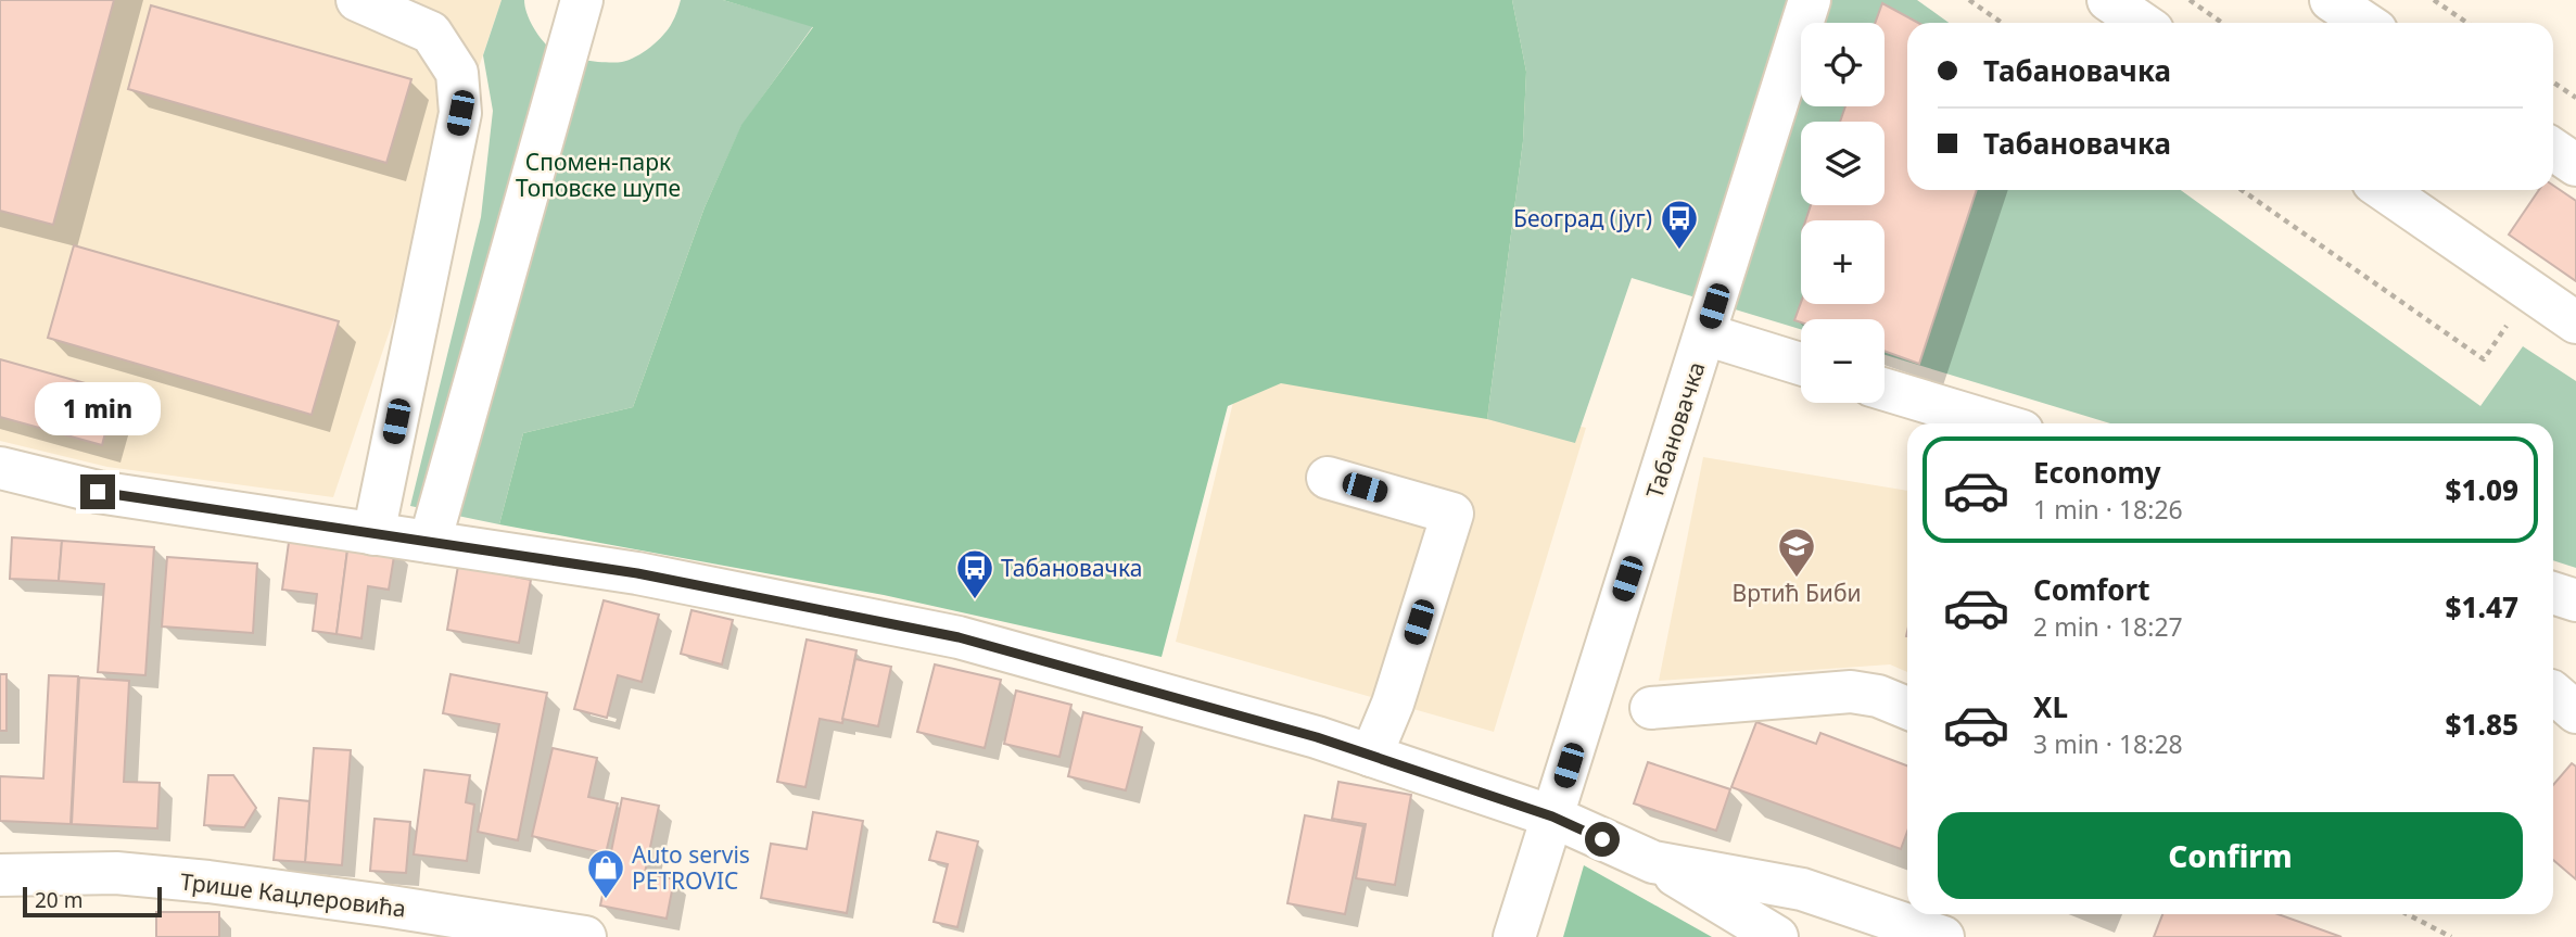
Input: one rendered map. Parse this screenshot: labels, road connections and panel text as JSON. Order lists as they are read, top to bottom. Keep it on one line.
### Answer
{"streets":{"street":["Табановачка","Трише Кацлеровића"]},"parks":["Спомен-парк Топовске шупе"],"places":{"bus stop":["Београд (југ)","Табановачка"],"school or university":["Вртић Биби"],"shop":["Auto servis PETROVIC"]},"scale_bar":"20 m","page":{"map_buttons":["+","−"],"banner":["Табановачка","Табановачка"],"bubble":"1 min","list":[{"name":"Economy","note":"1 min · 18:26","value":"$1.09"},{"name":"Comfort","note":"2 min · 18:27","value":"$1.47"},{"name":"XL","note":"3 min · 18:28","value":"$1.85"}],"buttons":"Confirm","scale":"20 m"}}
